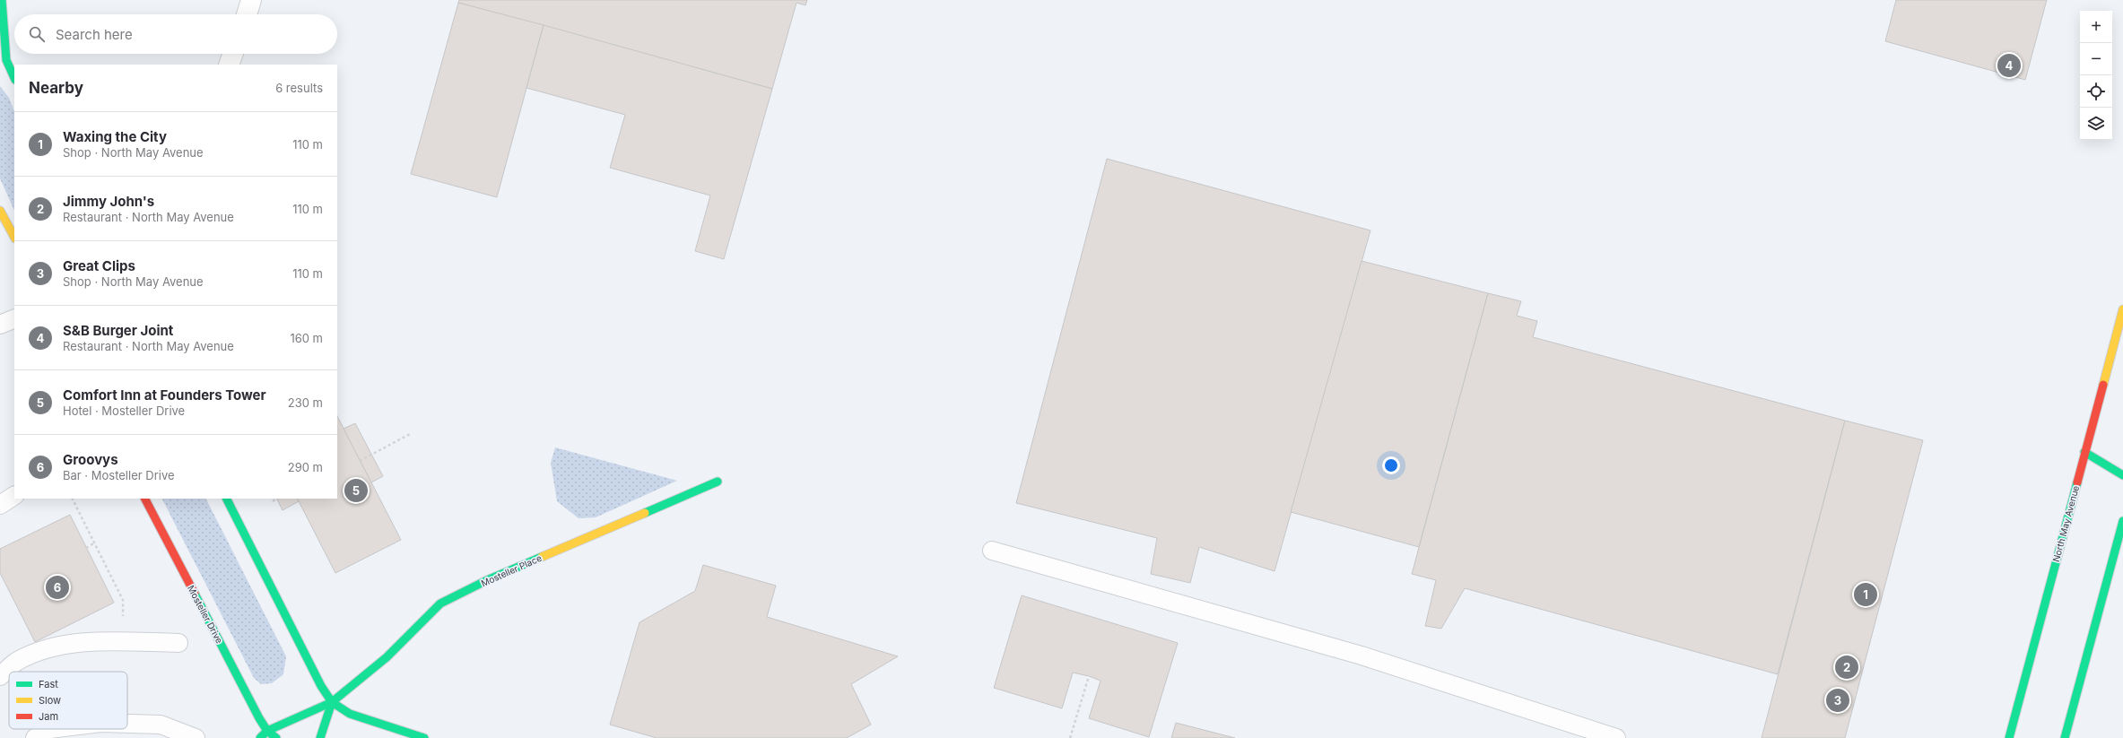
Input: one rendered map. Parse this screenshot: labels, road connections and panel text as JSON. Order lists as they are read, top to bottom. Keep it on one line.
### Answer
{"streets":{"street":["North May Avenue","Mosteller Place","Mosteller Drive"]},"crossings":[["Mosteller Place","Mosteller Drive"]],"legend":["Fast","Slow","Jam"],"page":{"map_buttons":["+","−"],"search":"Search here","pins":["4","5","6","1","2","3"],"heading":["Nearby","6 results"],"list":[{"mark":"1","name":"Waxing the City","note":"Shop · North May Avenue","value":"110 m"},{"mark":"2","name":"Jimmy John's","note":"Restaurant · North May Avenue","value":"110 m"},{"mark":"3","name":"Great Clips","note":"Shop · North May Avenue","value":"110 m"},{"mark":"4","name":"S&B Burger Joint","note":"Restaurant · North May Avenue","value":"160 m"},{"mark":"5","name":"Comfort Inn at Founders Tower","note":"Hotel · Mosteller Drive","value":"230 m"},{"mark":"6","name":"Groovys","note":"Bar · Mosteller Drive","value":"290 m"}]}}
